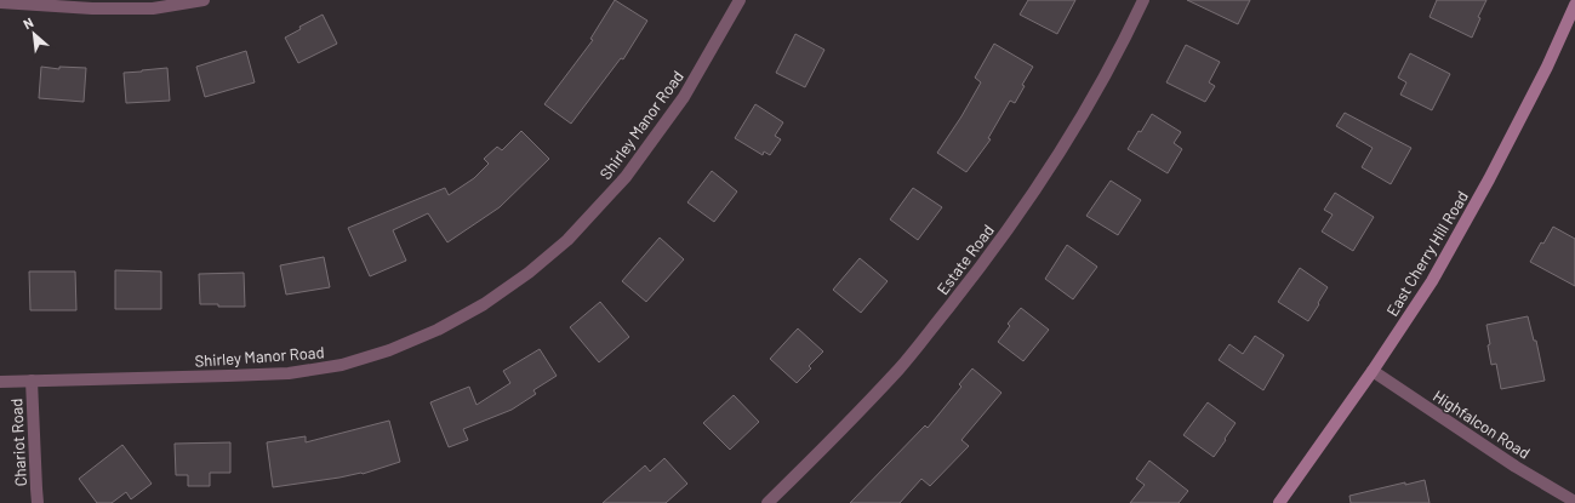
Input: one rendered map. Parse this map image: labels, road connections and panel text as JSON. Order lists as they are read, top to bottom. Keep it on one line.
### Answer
{"streets":{"main road":["East Cherry Hill Road"],"street":["Shirley Manor Road","Estate Road","Highfalcon Road","Chariot Road"]},"crossings":[["Shirley Manor Road","Chariot Road"],["East Cherry Hill Road","Highfalcon Road"]],"north":"top left"}
